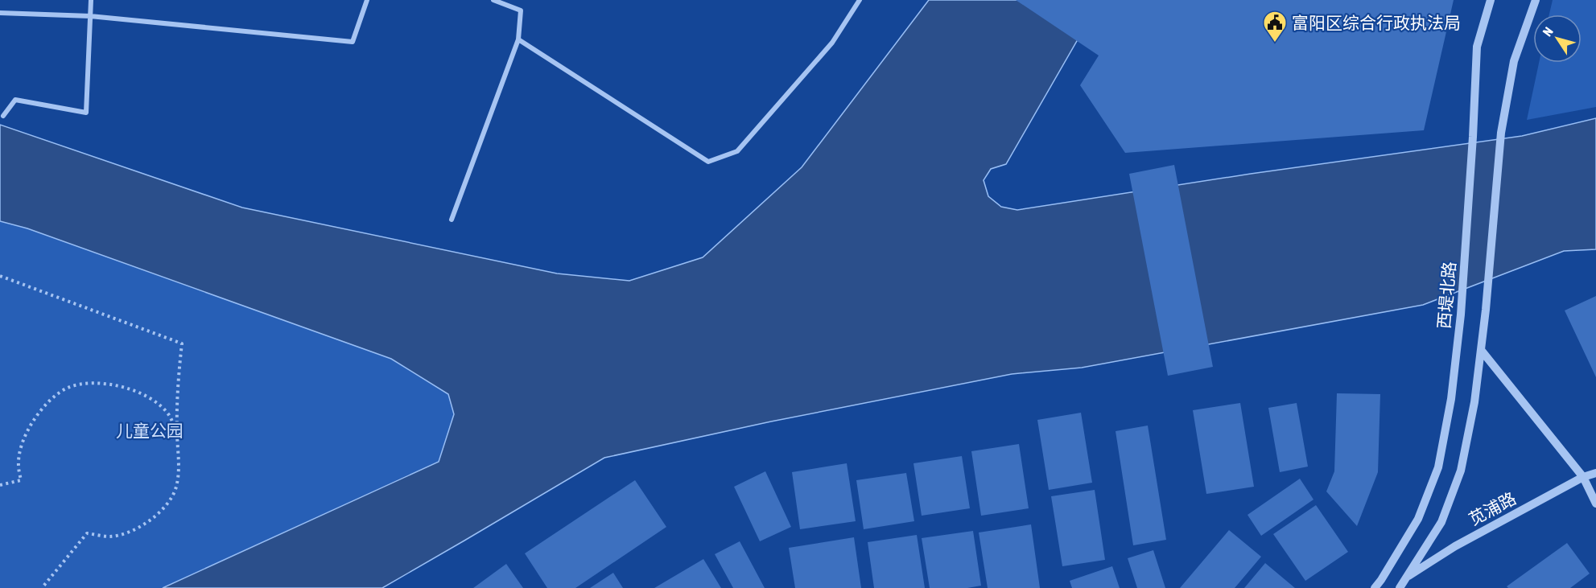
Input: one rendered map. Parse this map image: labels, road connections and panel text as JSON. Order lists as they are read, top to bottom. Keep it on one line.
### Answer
{"streets":{"street":["西堤北路","苋浦路"]},"parks":["儿童公园"],"places":{"public building":["富阳区综合行政执法局"]},"north":"top left"}
